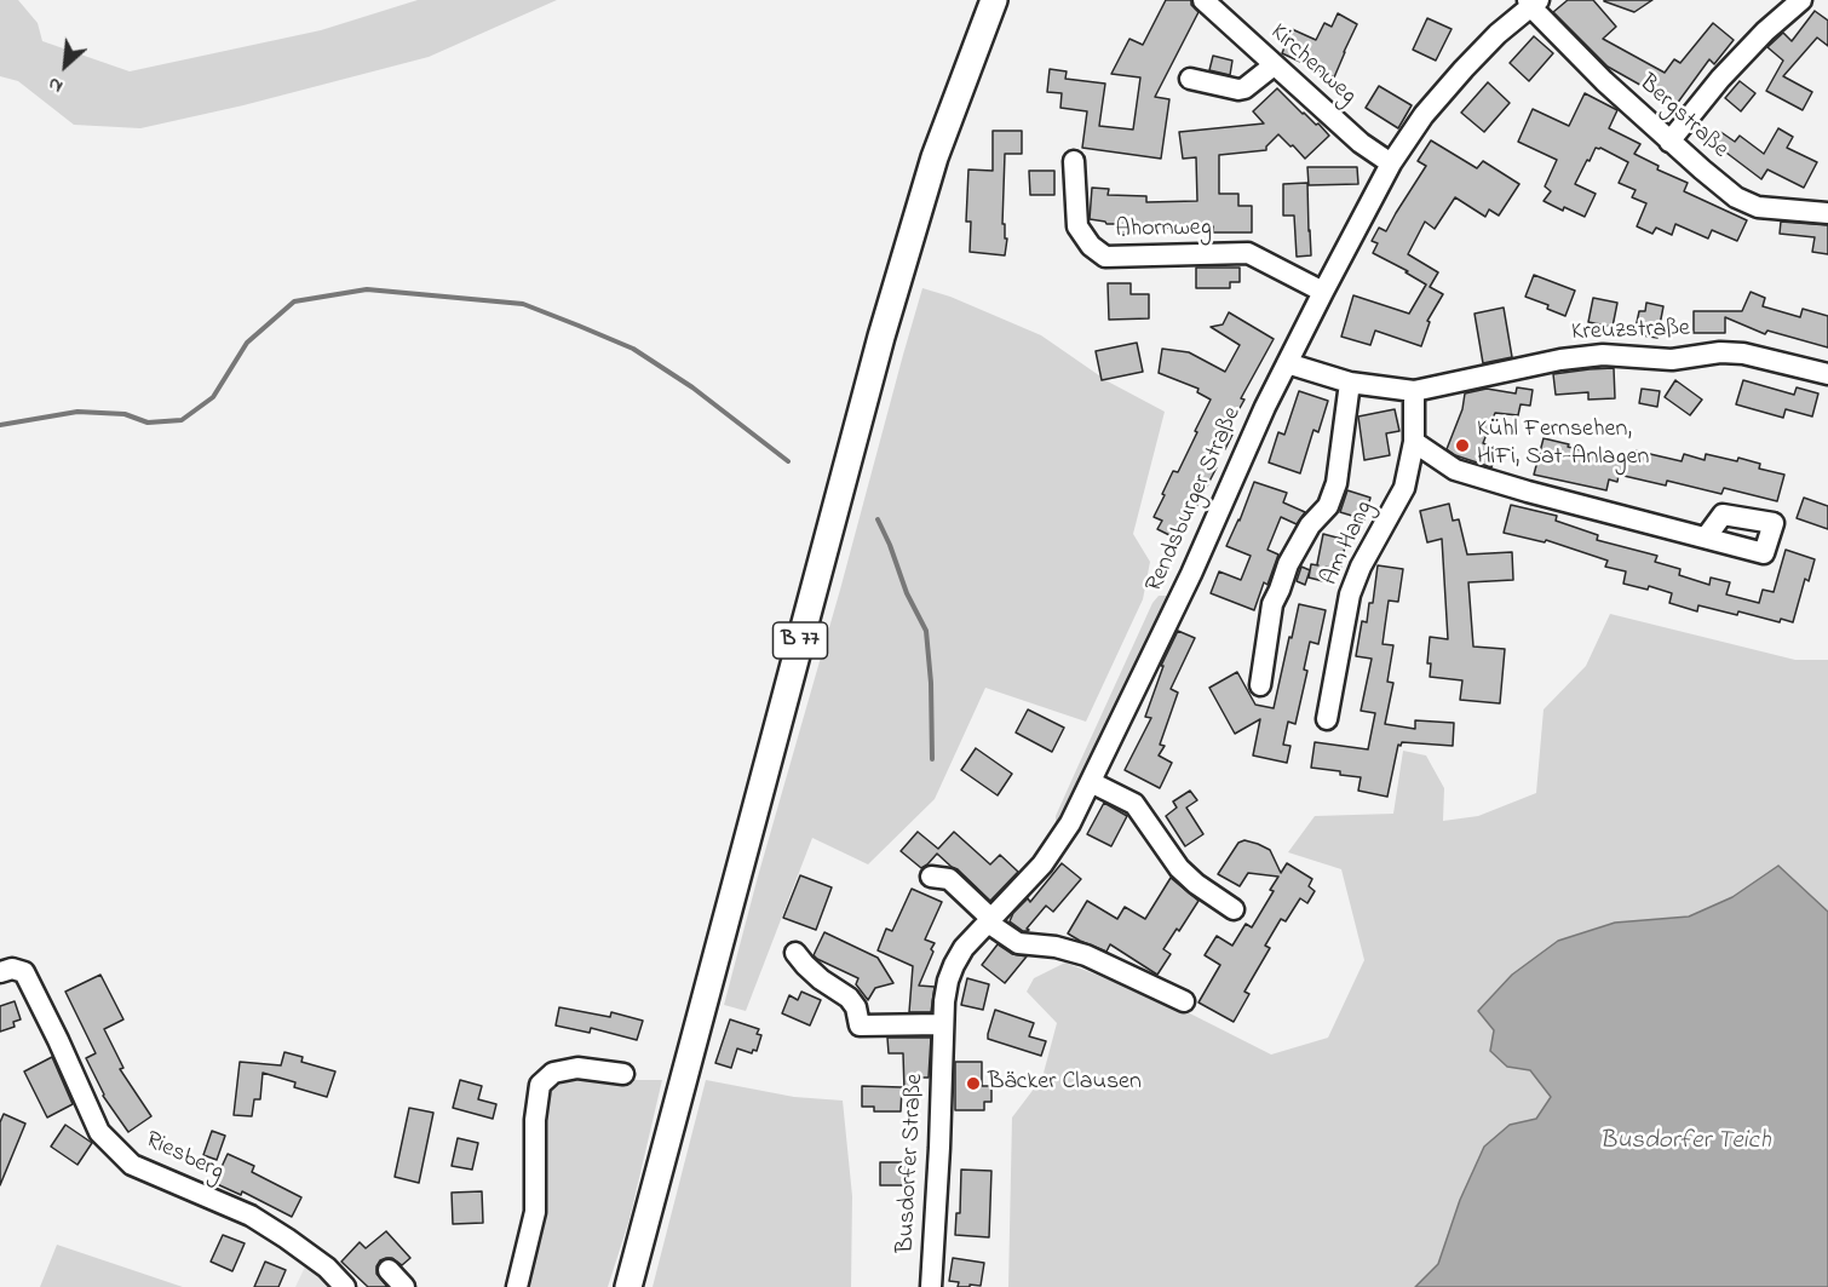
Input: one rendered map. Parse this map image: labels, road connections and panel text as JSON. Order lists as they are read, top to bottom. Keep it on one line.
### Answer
{"streets":{"main road":["B 77"],"street":["Kirchenweg","Bergstraße","Ahornweg","Kreuzstraße","Rendsburger Straße","Am Hang","Riesberg","Busdorfer Straße"]},"crossings":[["Kirchenweg","Rendsburger Straße"],["Bergstraße","Rendsburger Straße"],["Ahornweg","Rendsburger Straße"],["Kreuzstraße","Rendsburger Straße"],["Kreuzstraße","Am Hang"],["Rendsburger Straße","Busdorfer Straße"]],"water":["Busdorfer Teich"],"places":["Kühl Fernsehen, HiFi, Sat-Anlagen","Bäcker Clausen"],"north":"bottom left"}
